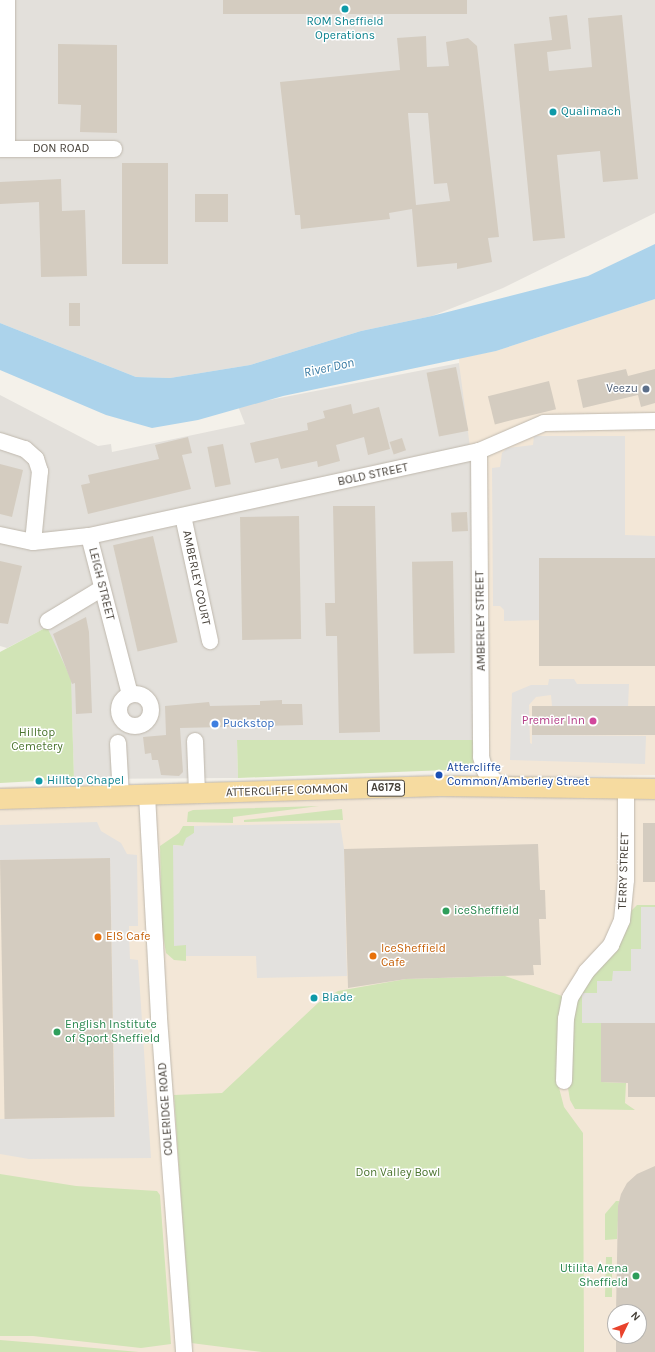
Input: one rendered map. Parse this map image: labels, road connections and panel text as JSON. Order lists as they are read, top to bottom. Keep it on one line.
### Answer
{"streets":{"main road":["A6178","ATTERCLIFFE COMMON"],"street":["DON ROAD","BOLD STREET","AMBERLEY COURT","LEIGH STREET","AMBERLEY STREET","TERRY STREET","COLERIDGE ROAD"]},"crossings":[["BOLD STREET","AMBERLEY COURT"],["BOLD STREET","LEIGH STREET"],["BOLD STREET","AMBERLEY STREET"],["AMBERLEY STREET","ATTERCLIFFE COMMON"],["ATTERCLIFFE COMMON","TERRY STREET"],["ATTERCLIFFE COMMON","COLERIDGE ROAD"]],"water":["River Don"],"parks":["Hilltop Cemetery","Don Valley Bowl"],"places":["ROM Sheffield Operations","Qualimach","Veezu","Premier Inn","Puckstop","Attercliffe Common/Amberley Street","Hilltop Chapel","iceSheffield","EIS Cafe","IceSheffield Cafe","Blade","English Institute of Sport Sheffield","Utilita Arena Sheffield"],"north":"top right"}
